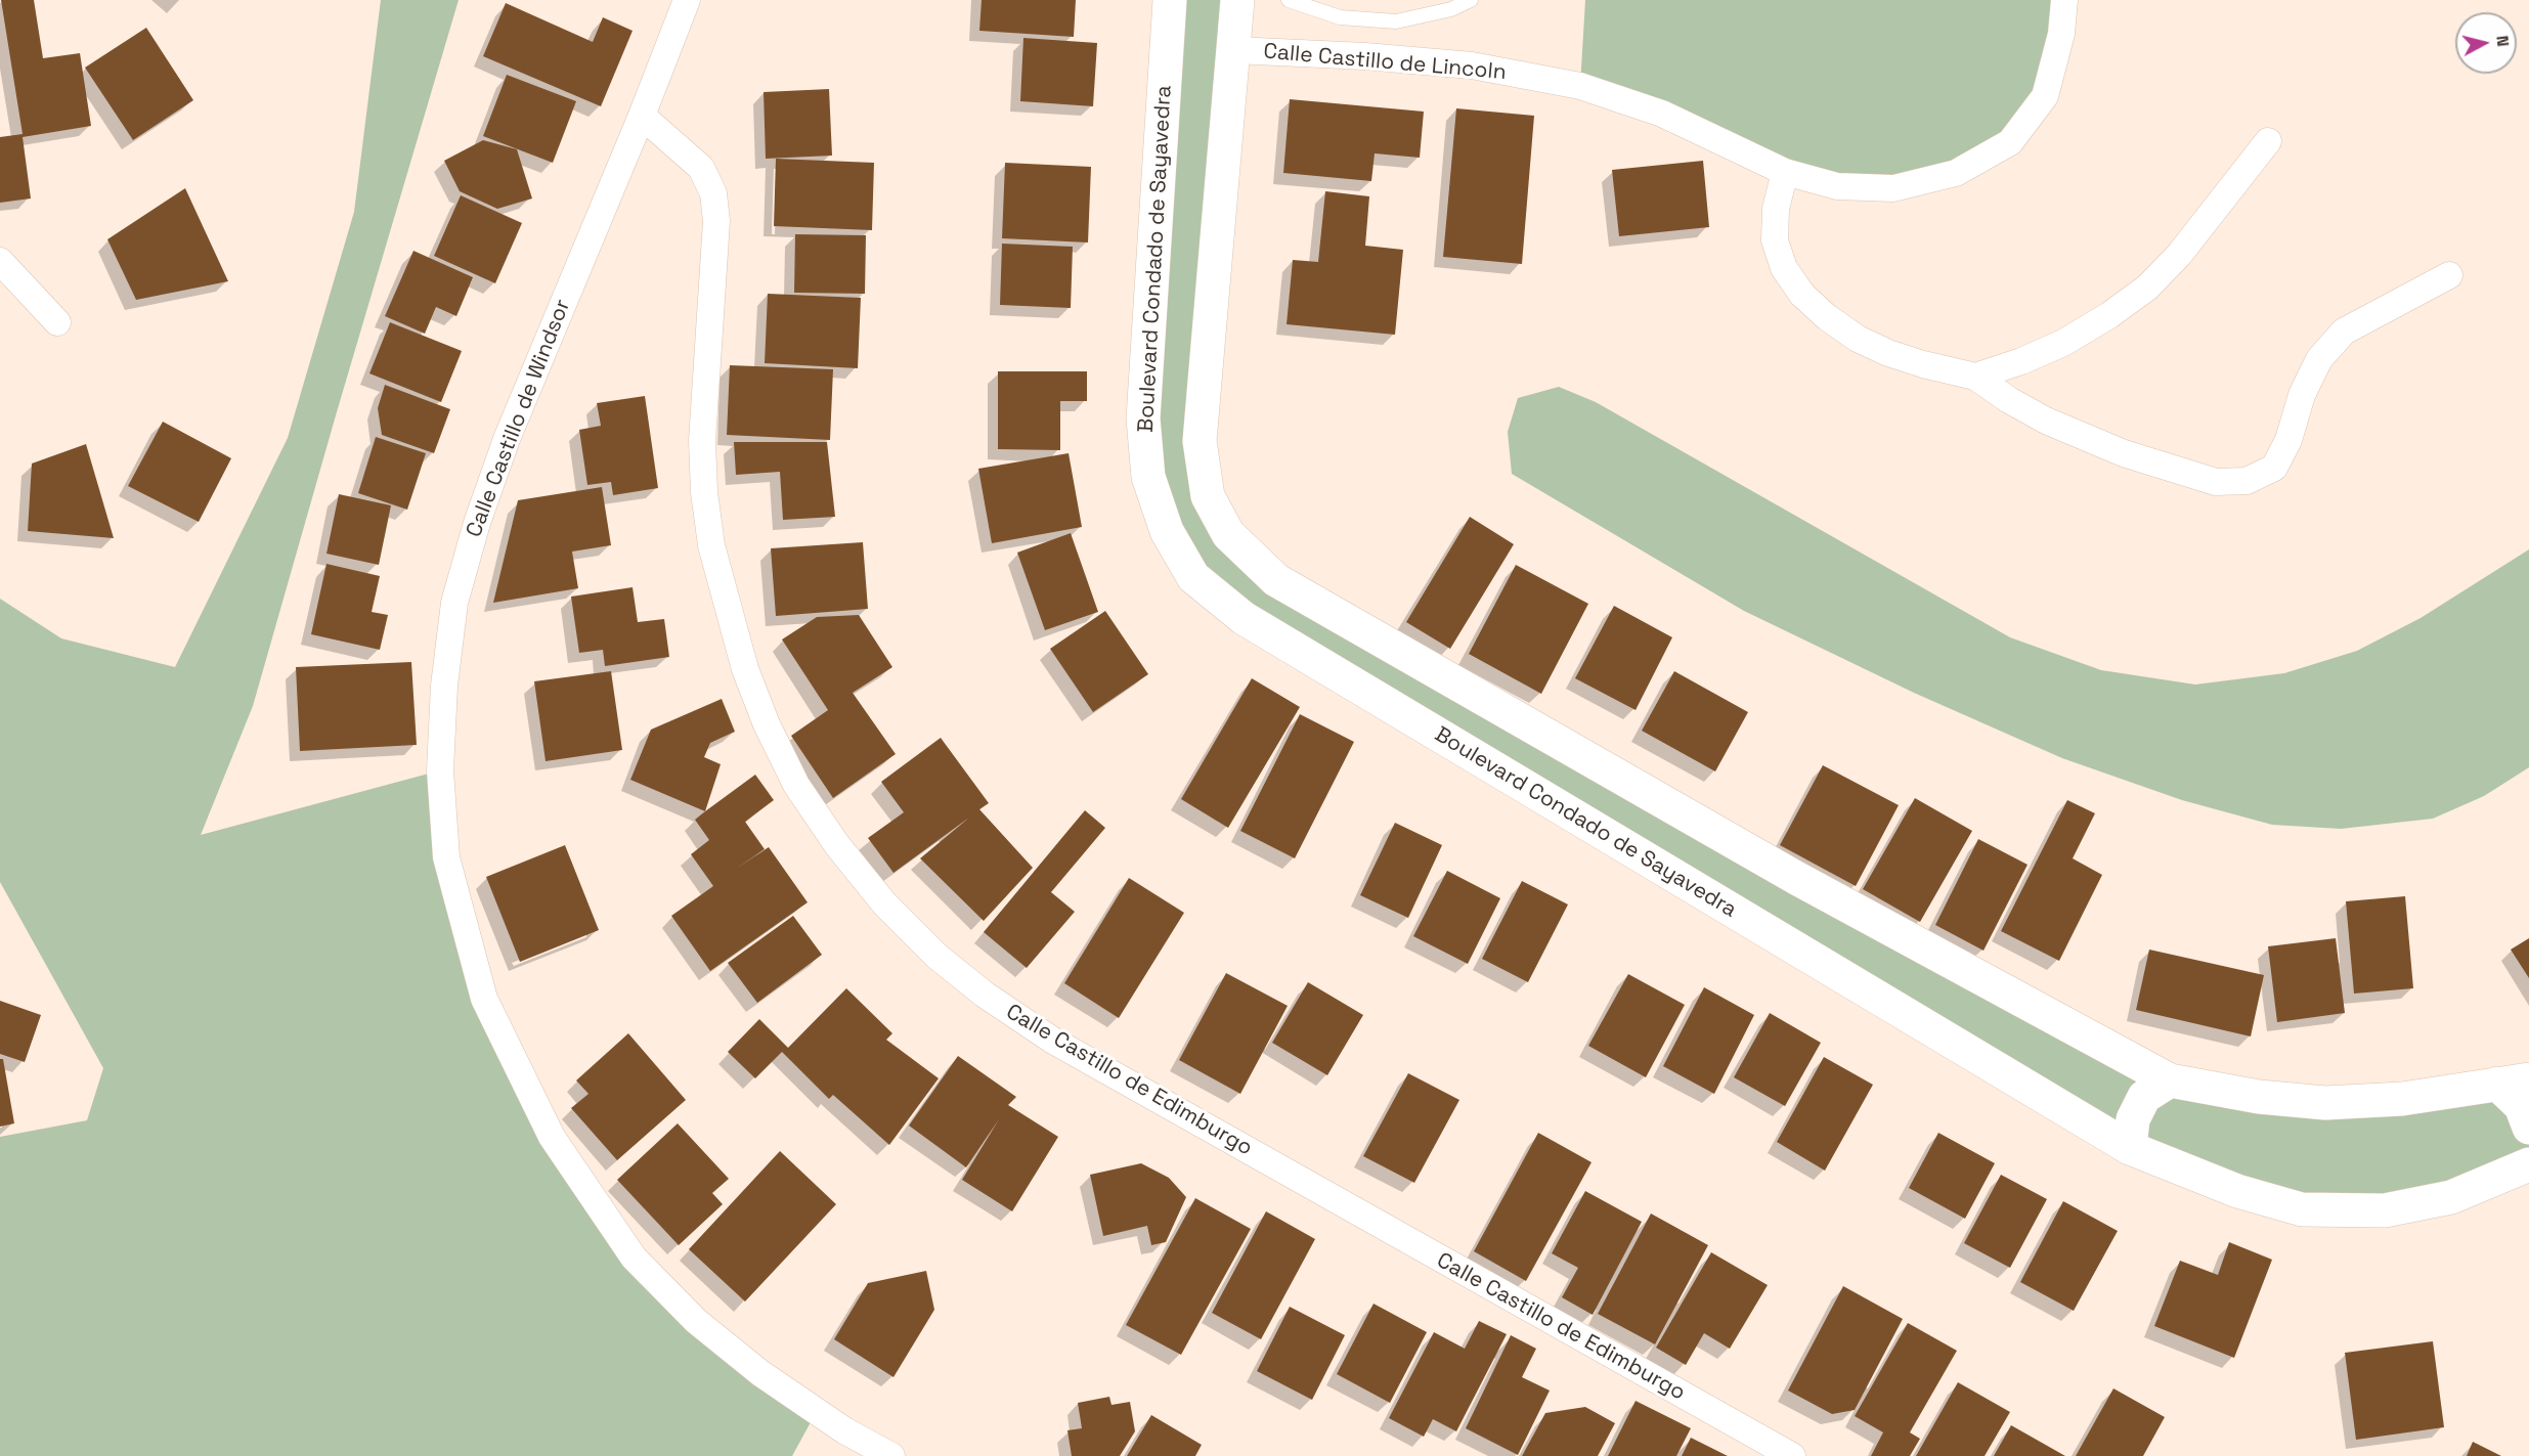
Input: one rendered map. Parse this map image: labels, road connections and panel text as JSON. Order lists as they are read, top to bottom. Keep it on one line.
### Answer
{"streets":{"street":["Calle Castillo de Lincoln","Boulevard Condado de Sayavedra","Calle Castillo de Windsor","Calle Castillo de Edimburgo"]},"crossings":[["Calle Castillo de Windsor","Calle Castillo de Edimburgo"]],"north":"right"}
